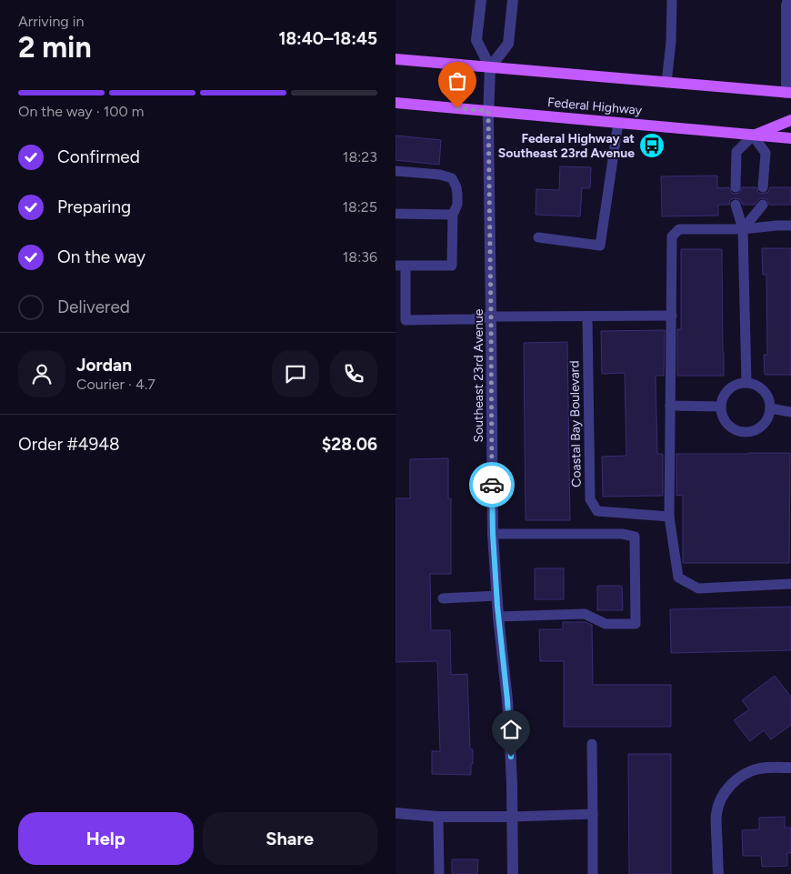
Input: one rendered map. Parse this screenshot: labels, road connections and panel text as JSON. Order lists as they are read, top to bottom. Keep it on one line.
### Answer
{"streets":{"main road":["Federal Highway"],"street":["Southeast 23rd Avenue"],"lane":["Coastal Bay Boulevard"]},"crossings":[["Federal Highway","Southeast 23rd Avenue"]],"places":{"bus stop":["Federal Highway at Southeast 23rd Avenue"]},"page":{"heading":["2 min","Arriving in","18:40–18:45"],"panel":["Jordan","Courier · 4.7","Order #4948","$28.06"],"bar":"On the way · 100 m","list":[["Confirmed","18:23"],["Preparing","18:25"],["On the way","18:36"],"Delivered"],"buttons":["Help","Share"]}}
